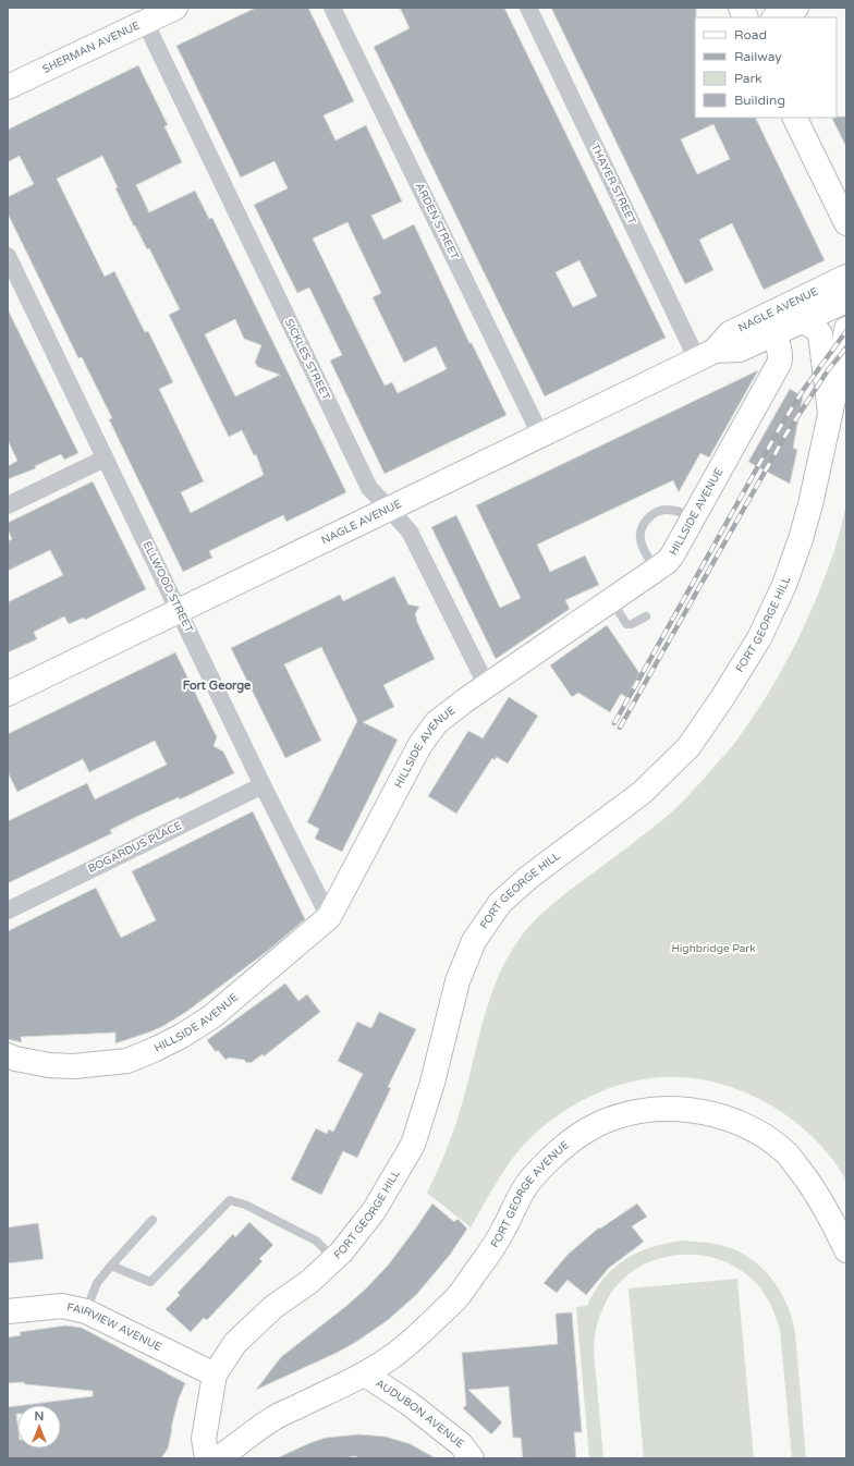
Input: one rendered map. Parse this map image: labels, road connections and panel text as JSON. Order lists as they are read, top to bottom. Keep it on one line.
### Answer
{"streets":{"main road":["SHERMAN AVENUE","NAGLE AVENUE","HILLSIDE AVENUE","FORT GEORGE HILL","FORT GEORGE AVENUE","FAIRVIEW AVENUE","AUDUBON AVENUE"],"street":["THAYER STREET","ARDEN STREET","SICKLES STREET","ELLWOOD STREET","BOGARDUS PLACE"]},"crossings":[["SHERMAN AVENUE","SICKLES STREET"],["THAYER STREET","NAGLE AVENUE"],["ARDEN STREET","NAGLE AVENUE"],["NAGLE AVENUE","SICKLES STREET"],["NAGLE AVENUE","HILLSIDE AVENUE"],["NAGLE AVENUE","ELLWOOD STREET"],["SICKLES STREET","HILLSIDE AVENUE"],["HILLSIDE AVENUE","ELLWOOD STREET"],["ELLWOOD STREET","BOGARDUS PLACE"],["FORT GEORGE HILL","FAIRVIEW AVENUE"],["FORT GEORGE AVENUE","AUDUBON AVENUE"]],"districts":["Fort George"],"parks":["Highbridge Park"],"legend":["Road","Railway","Park","Building"],"north":"top"}
